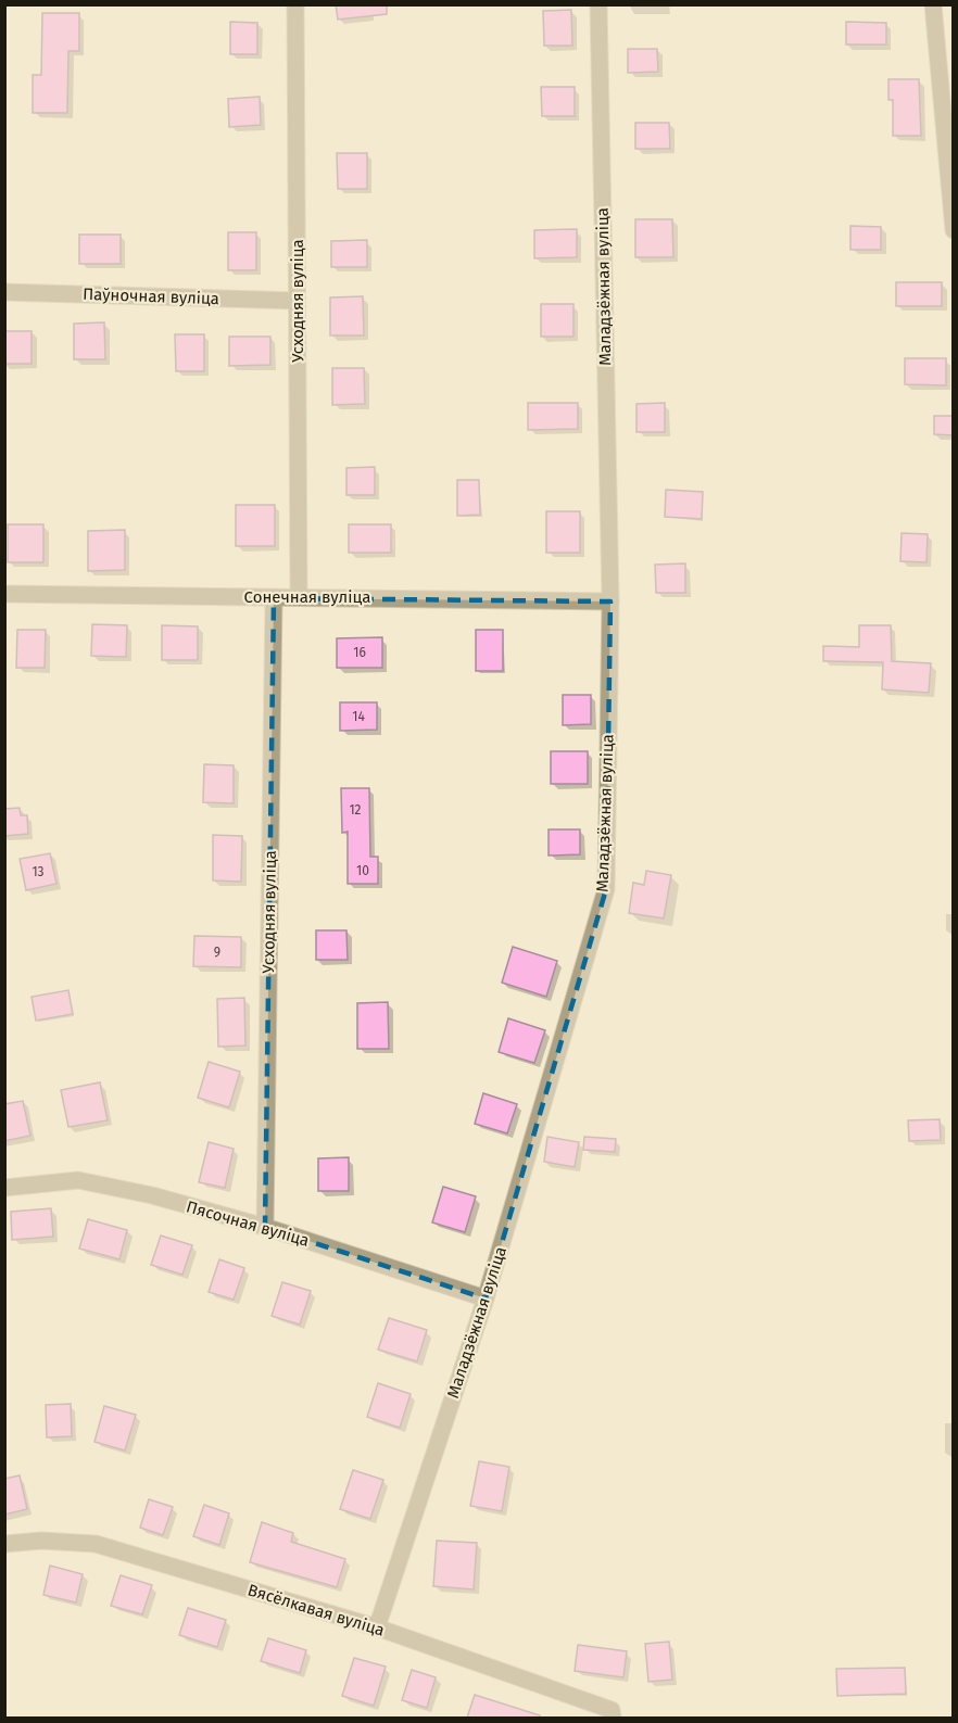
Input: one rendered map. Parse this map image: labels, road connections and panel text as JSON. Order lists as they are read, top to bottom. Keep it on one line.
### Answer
{"streets":{"street":["Маладзёжная вуліца","Паўночная вуліца","Усходняя вуліца","Сонечная вуліца","Пясочная вуліца","Вясёлкавая вуліца"]},"crossings":[["Маладзёжная вуліца","Сонечная вуліца"],["Маладзёжная вуліца","Пясочная вуліца"],["Маладзёжная вуліца","Вясёлкавая вуліца"],["Паўночная вуліца","Усходняя вуліца"],["Усходняя вуліца","Сонечная вуліца"],["Усходняя вуліца","Пясочная вуліца"]],"house_numbers":["16","14","12","10","13","9"]}
